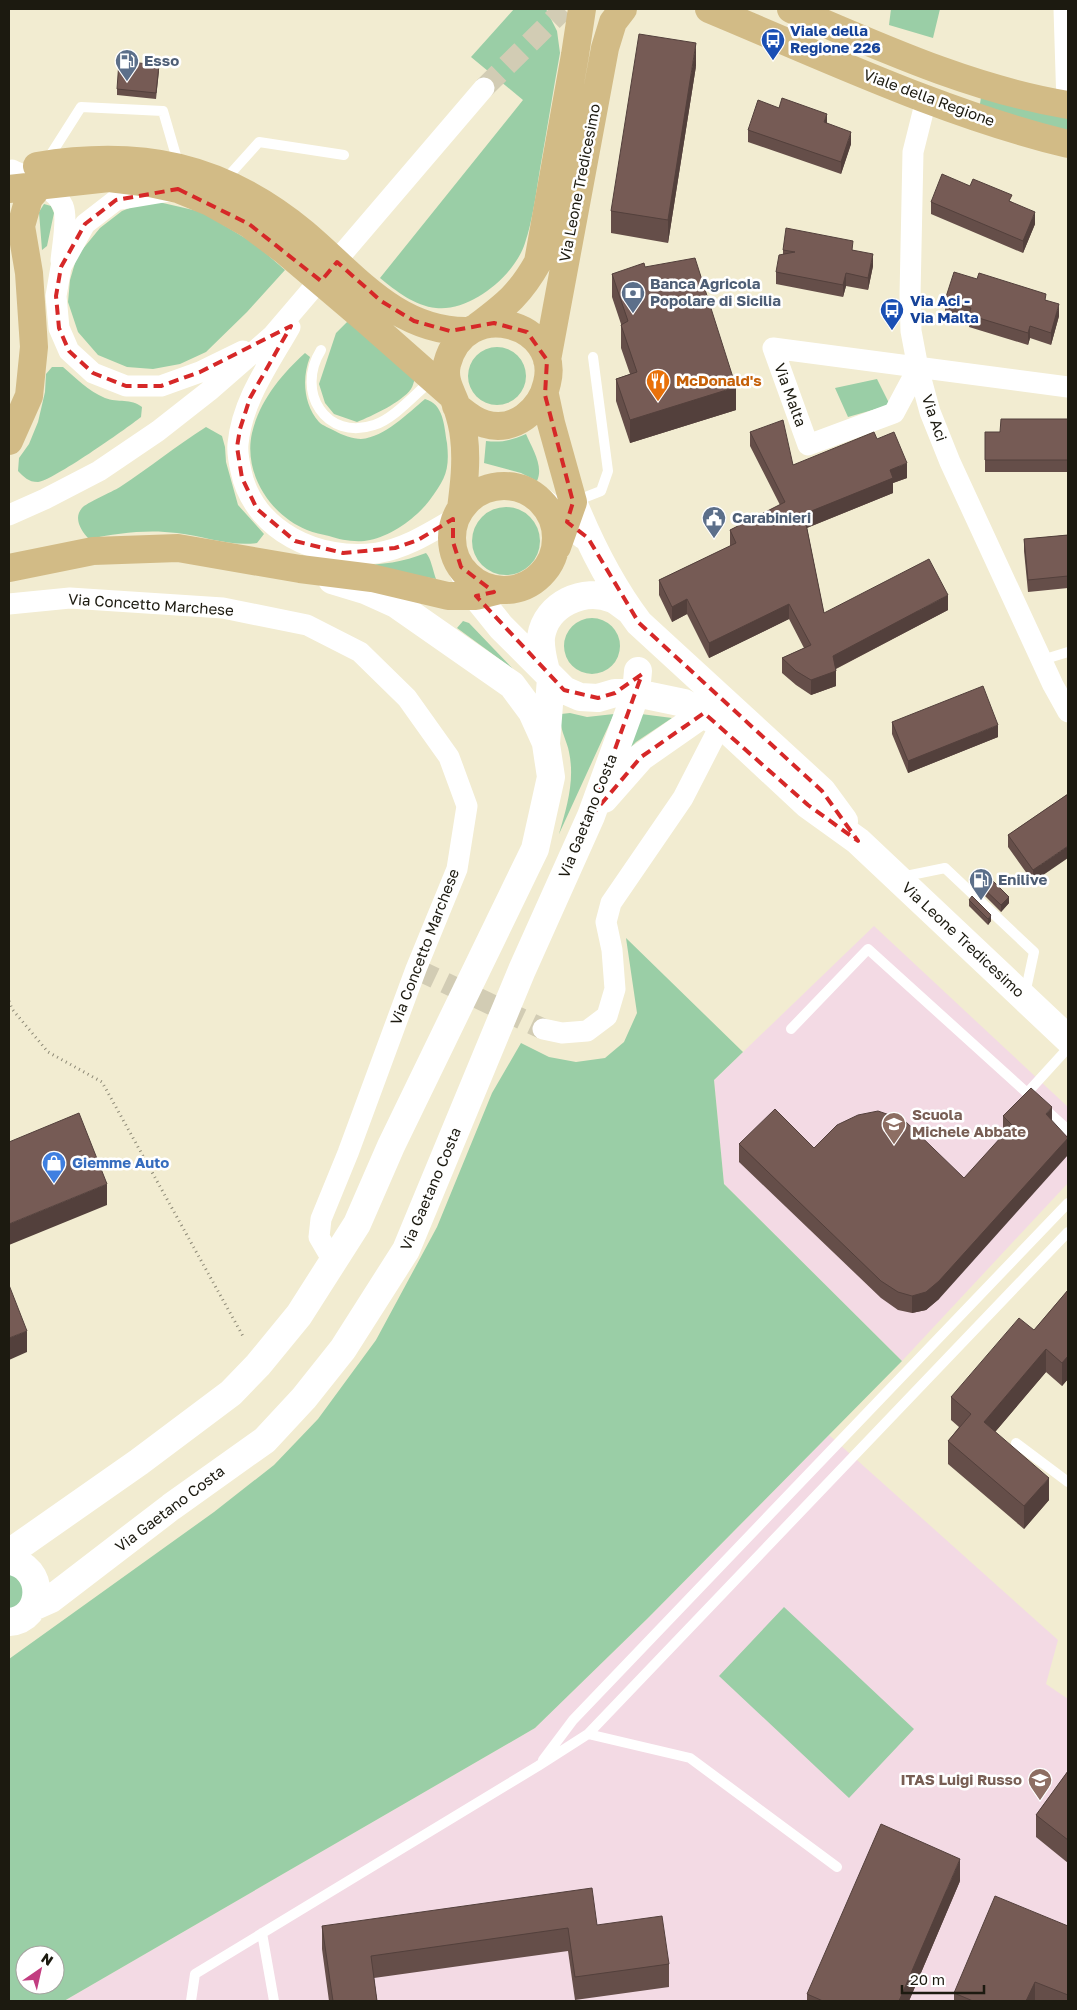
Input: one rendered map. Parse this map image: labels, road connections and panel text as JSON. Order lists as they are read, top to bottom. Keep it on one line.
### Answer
{"streets":{"main road":["Viale della Regione","Via Leone Tredicesimo"],"street":["Via Malta","Via Aci","Via Concetto Marchese","Via Gaetano Costa"]},"crossings":[["Viale della Regione","Via Aci"],["Via Malta","Via Aci"]],"places":{"bus stop":["Viale della Regione 226","Via Aci - Via Malta"],"fuel station":["Esso","Enilive"],"bank":["Banca Agricola Popolare di Sicilia"],"restaurant":["McDonald's"],"public building":["Carabinieri"],"school or university":["Scuola Michele Abbate","ITAS Luigi Russo"],"shop":["Giemme Auto"]},"scale_bar":"20 m","north":"top right"}
